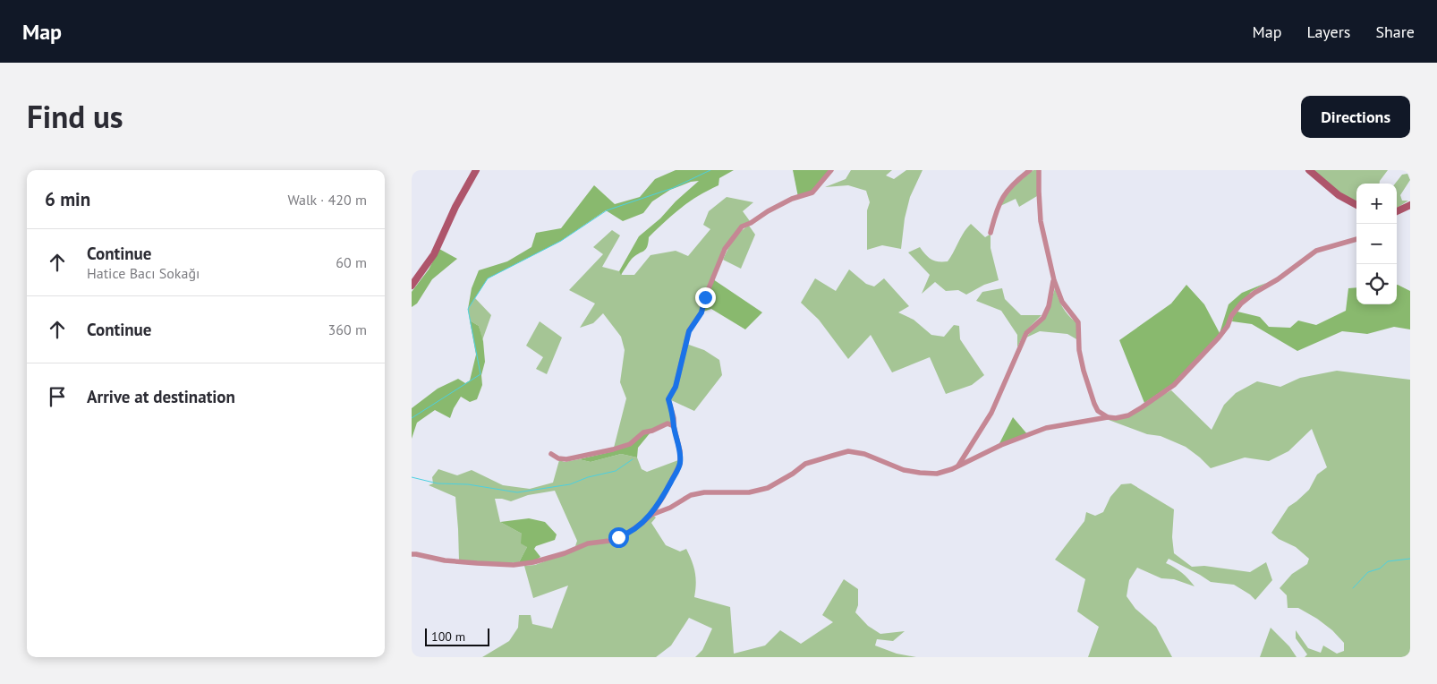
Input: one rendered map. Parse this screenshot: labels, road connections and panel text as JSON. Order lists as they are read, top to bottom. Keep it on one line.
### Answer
{"scale_bar":"100 m","page":{"header":"Map","nav":["Map","Layers","Share"],"title":"Find us","buttons":"Directions","heading":["6 min","Walk · 420 m"],"map_buttons":["+","−"],"list":[["Continue","Hatice Bacı Sokağı","60 m"],["Continue","360 m"],"Arrive at destination"],"scale":"100 m"}}
